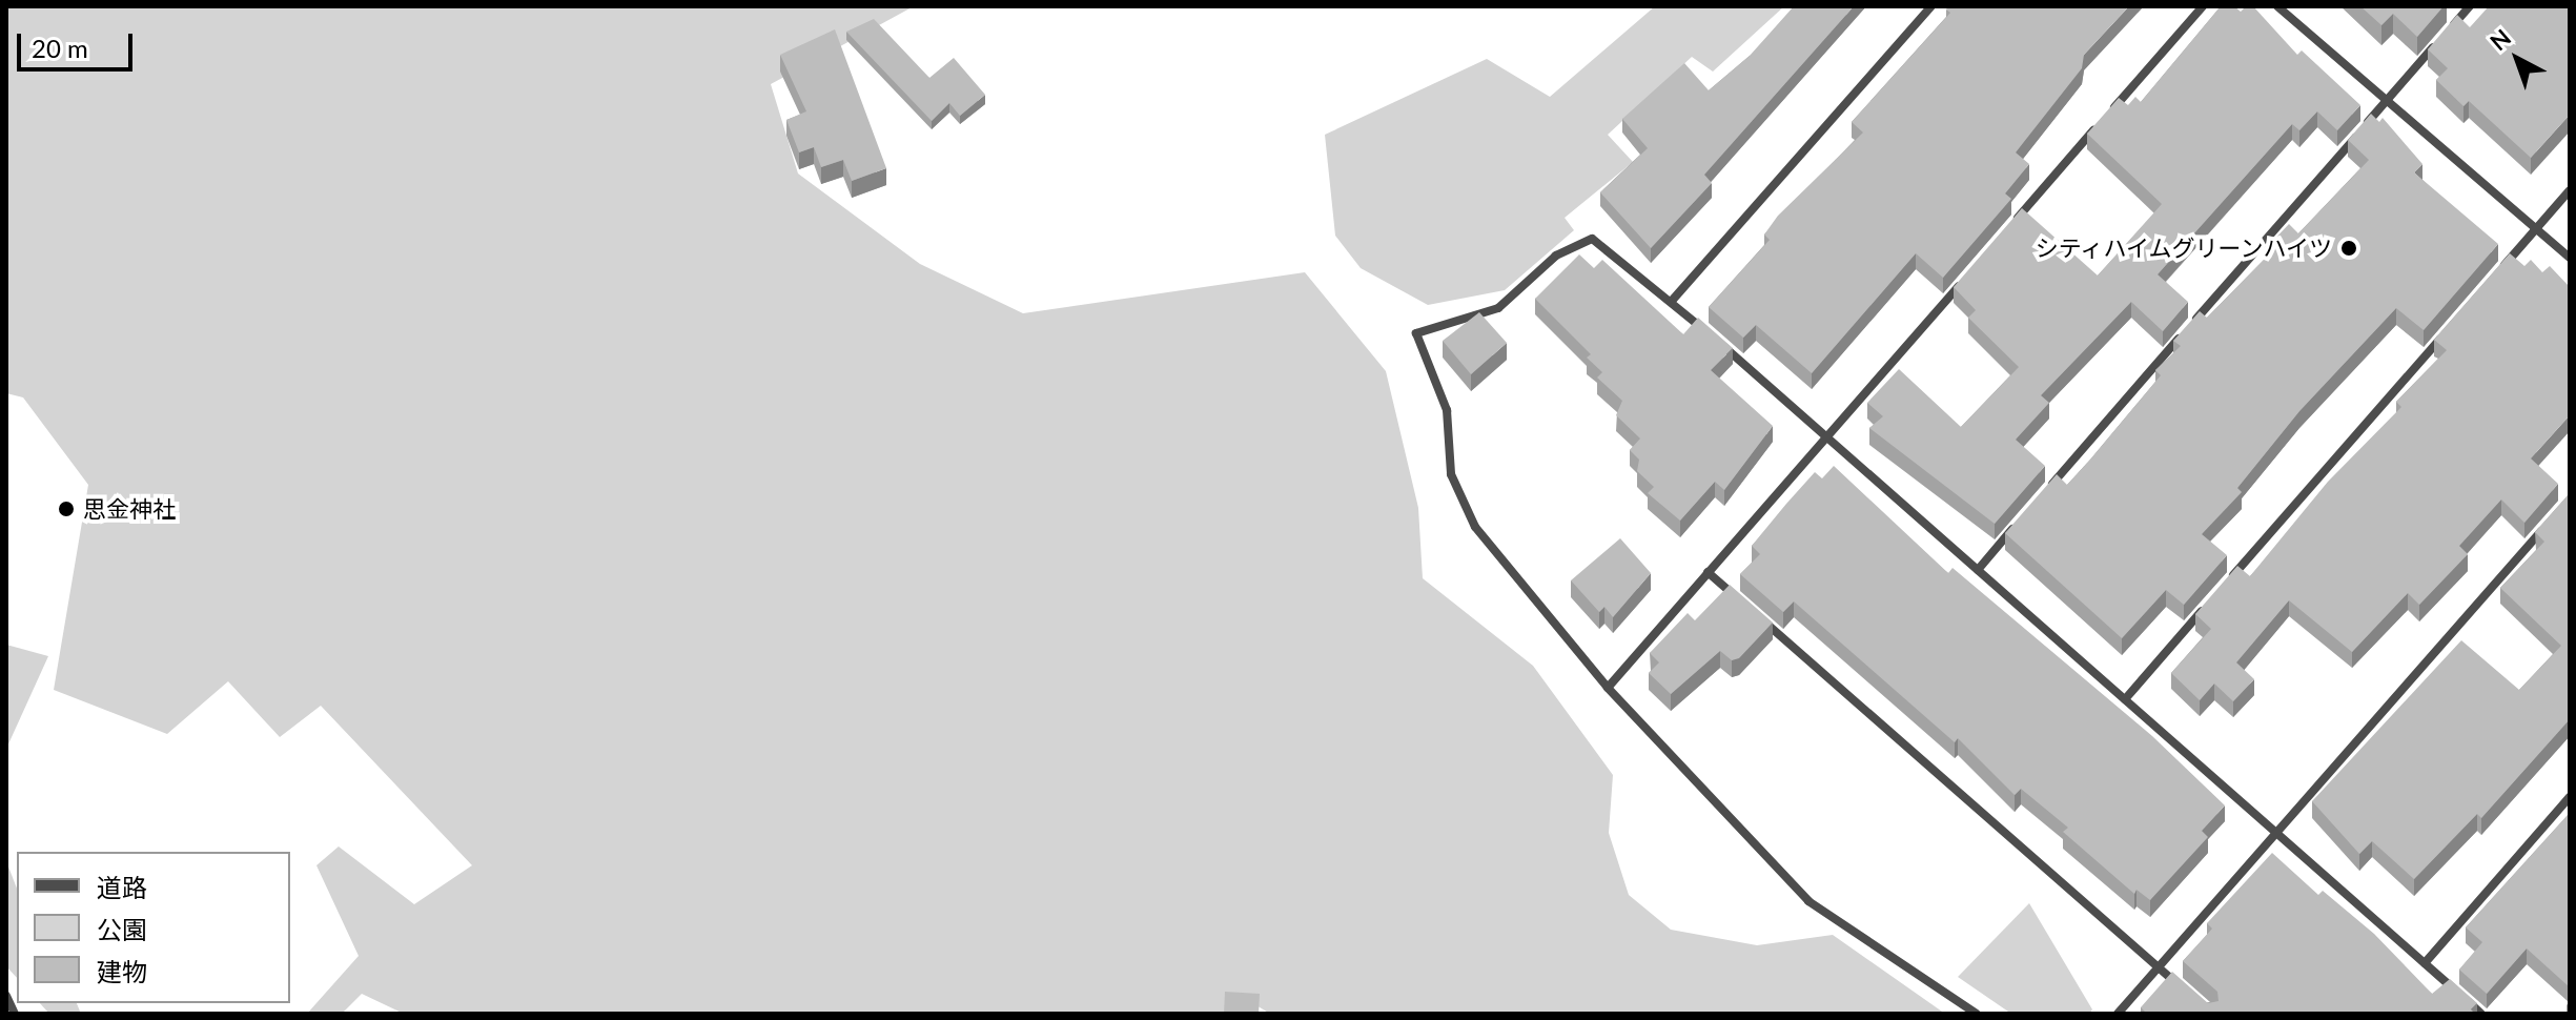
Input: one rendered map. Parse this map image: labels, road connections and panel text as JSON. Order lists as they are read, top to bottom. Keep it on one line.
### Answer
{"places":["シティハイムグリーンハイツ","思金神社"],"legend":["道路","公園","建物"],"scale_bar":"20 m","north":"top left"}
